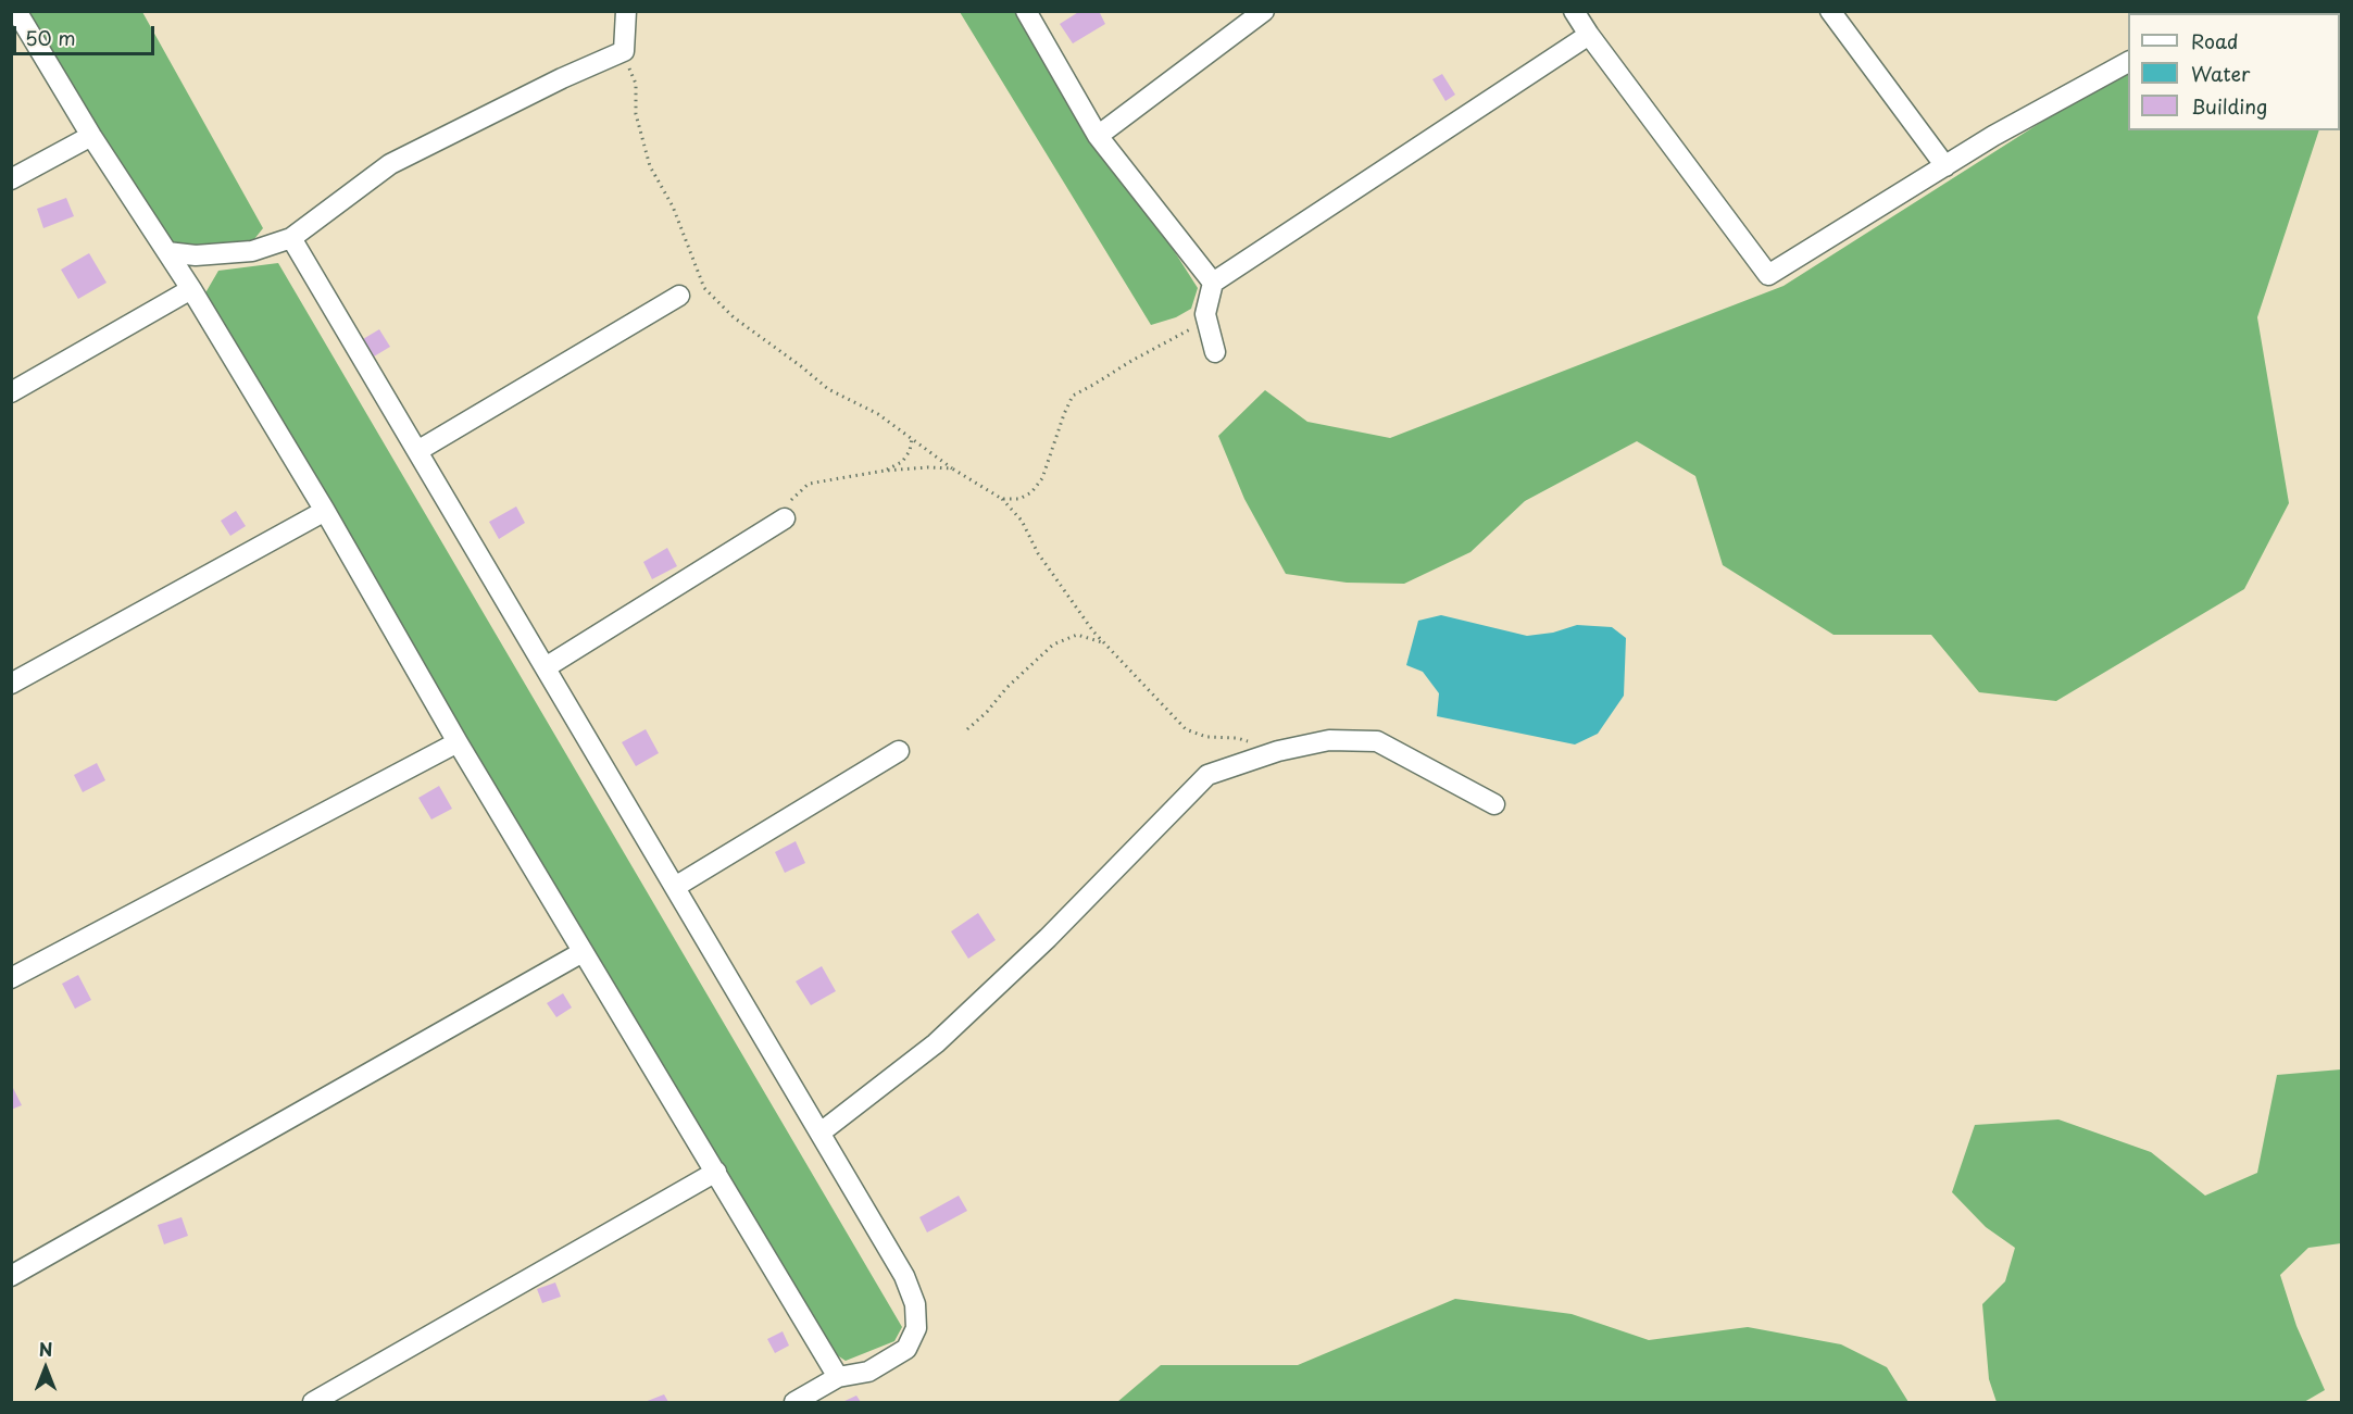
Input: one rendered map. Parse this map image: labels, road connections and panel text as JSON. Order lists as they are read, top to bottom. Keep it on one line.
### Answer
{"legend":["Road","Water","Building"],"scale_bar":"50 m","north":"top"}
